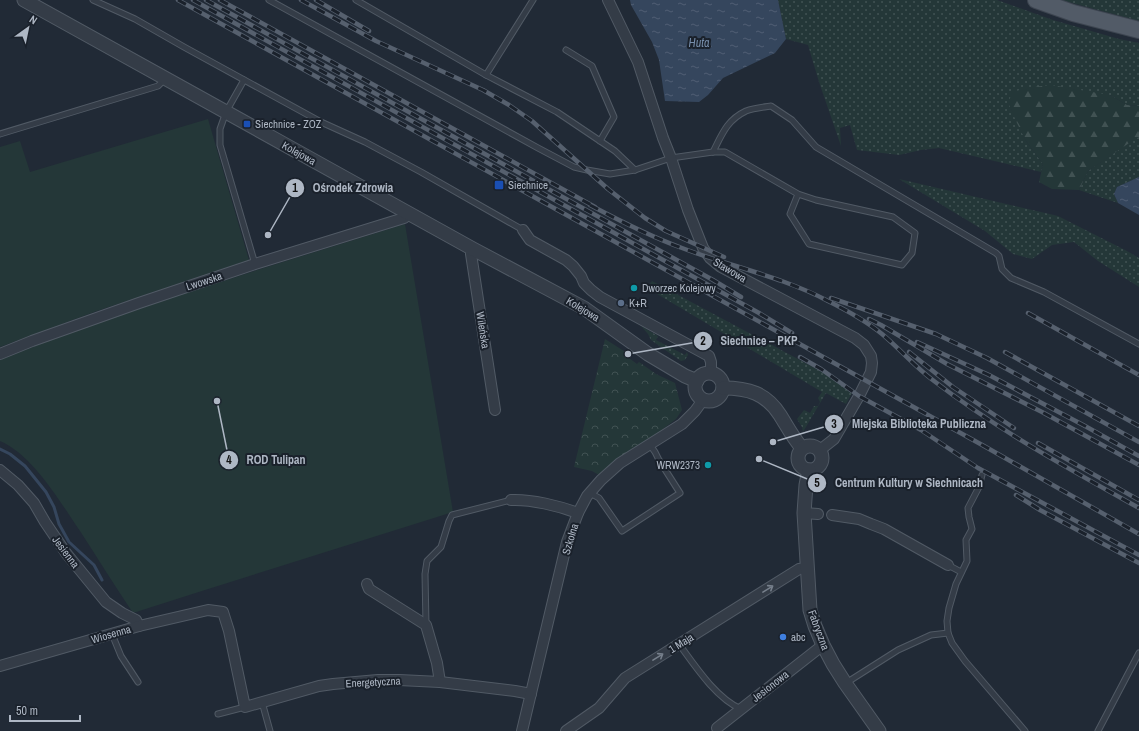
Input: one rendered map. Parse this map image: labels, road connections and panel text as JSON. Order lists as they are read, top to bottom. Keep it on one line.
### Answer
{"streets":{"street":["Kolejowa","Stawowa","Lwowska","Wileńska","Szkolna","Jesienna","Fabryczna","Wiosenna","1 Maja","Energetyczna","Jesionowa"]},"crossings":[["Kolejowa","Lwowska"],["Kolejowa","Wileńska"],["Kolejowa","Szkolna"],["Stawowa","Fabryczna"],["Szkolna","Energetyczna"],["Jesienna","Wiosenna"],["Fabryczna","1 Maja"],["Fabryczna","Jesionowa"],["Wiosenna","Energetyczna"]],"one_way":["1 Maja"],"water":["Huta"],"places":{"transit":["Siechnice - ZOZ","Siechnice"],"other":["Ośrodek Zdrowia","Dworzec Kolejowy","K+R","Siechnice – PKP","ROD Tulipan","Miejska Biblioteka Publiczna","Centrum Kultury w Siechnicach","WRW2373","abc"]},"scale_bar":"50 m","north":"top right"}
